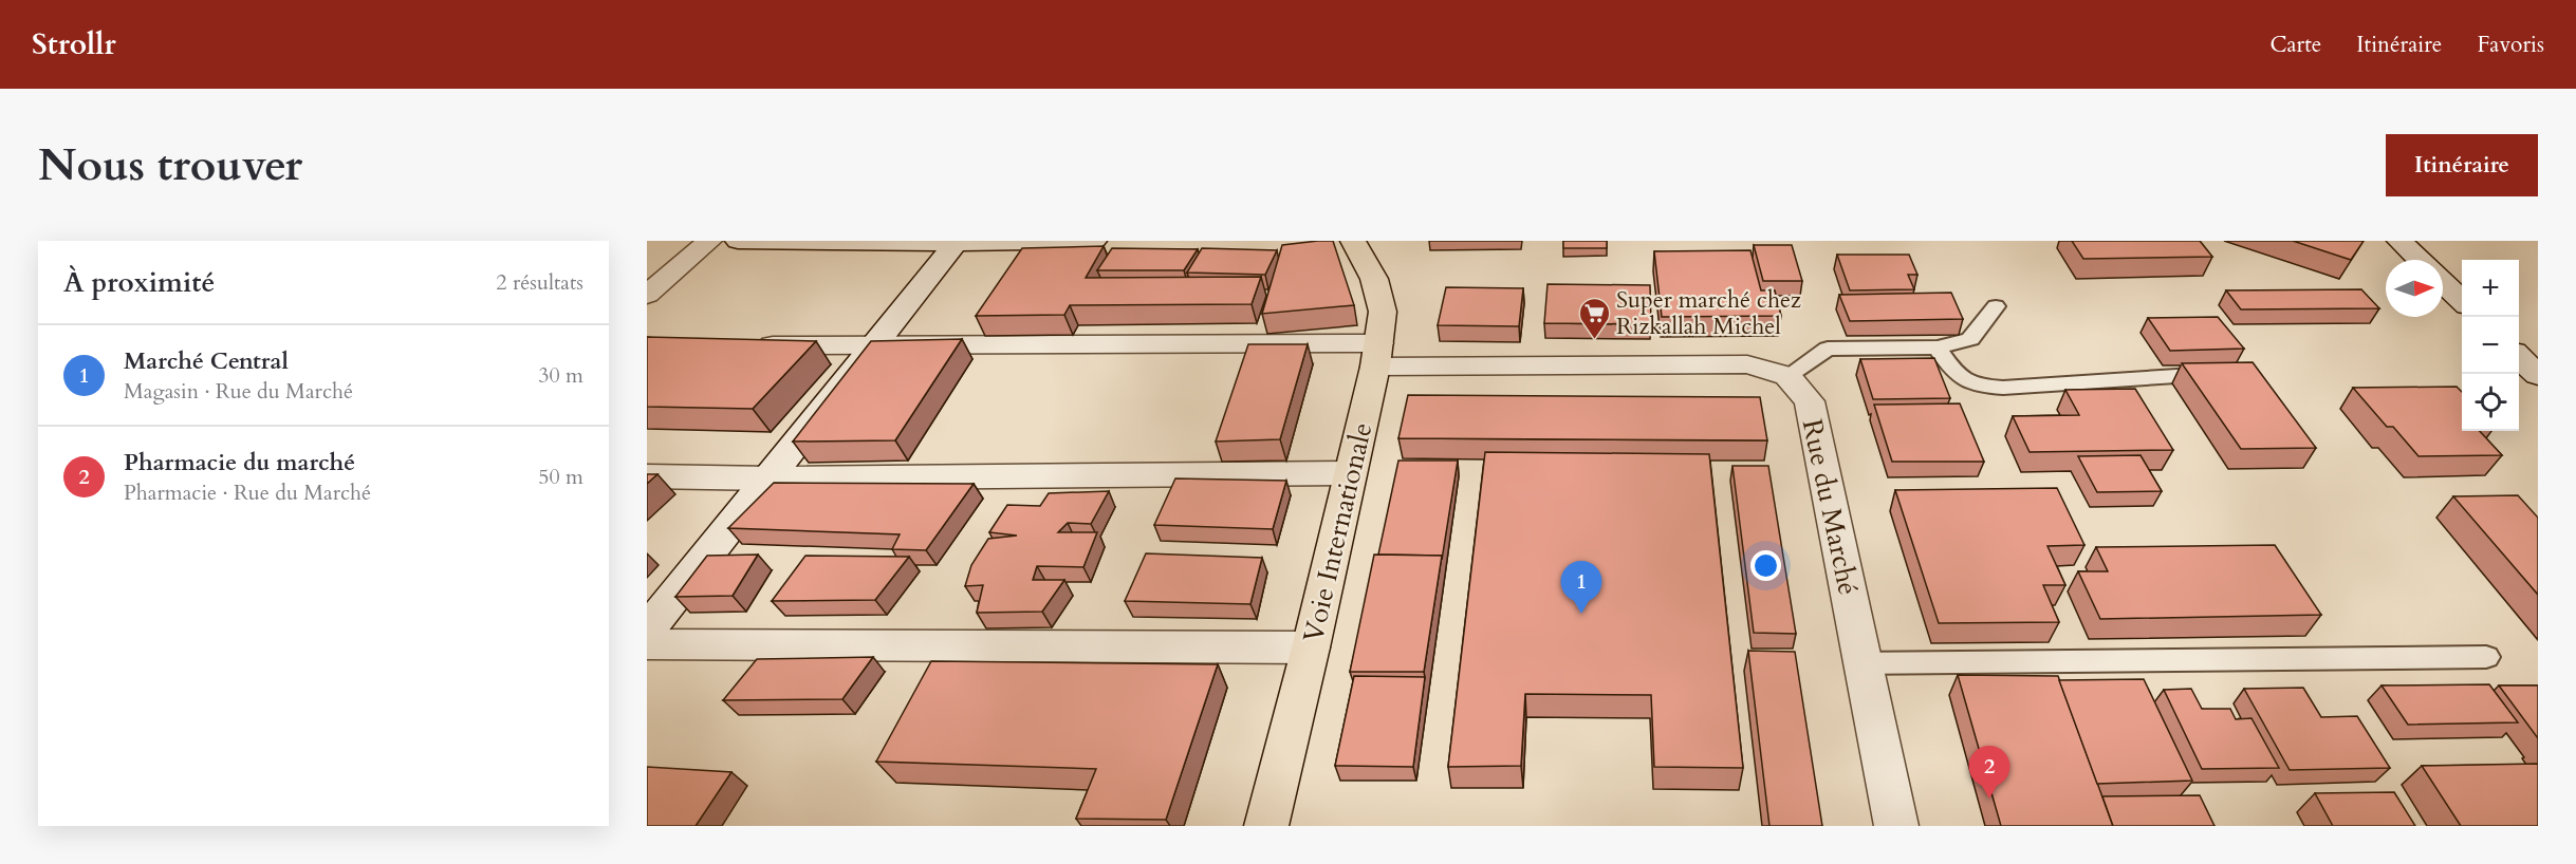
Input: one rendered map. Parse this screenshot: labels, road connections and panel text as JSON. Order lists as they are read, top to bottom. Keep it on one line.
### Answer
{"streets":{"main road":["Voie Internationale"],"street":["Rue du Marché"]},"places":{"supermarket":["Super marché chez Rizkallah Michel"]},"north":"right","page":{"header":"Strollr","nav":["Carte","Itinéraire","Favoris"],"buttons":"Itinéraire","title":"Nous trouver","heading":["À proximité","2 résultats"],"map_buttons":["+","−"],"list":[{"mark":"1","name":"Marché Central","note":"Magasin · Rue du Marché","value":"30 m"},{"mark":"2","name":"Pharmacie du marché","note":"Pharmacie · Rue du Marché","value":"50 m"}],"pins":["1","2"]}}
